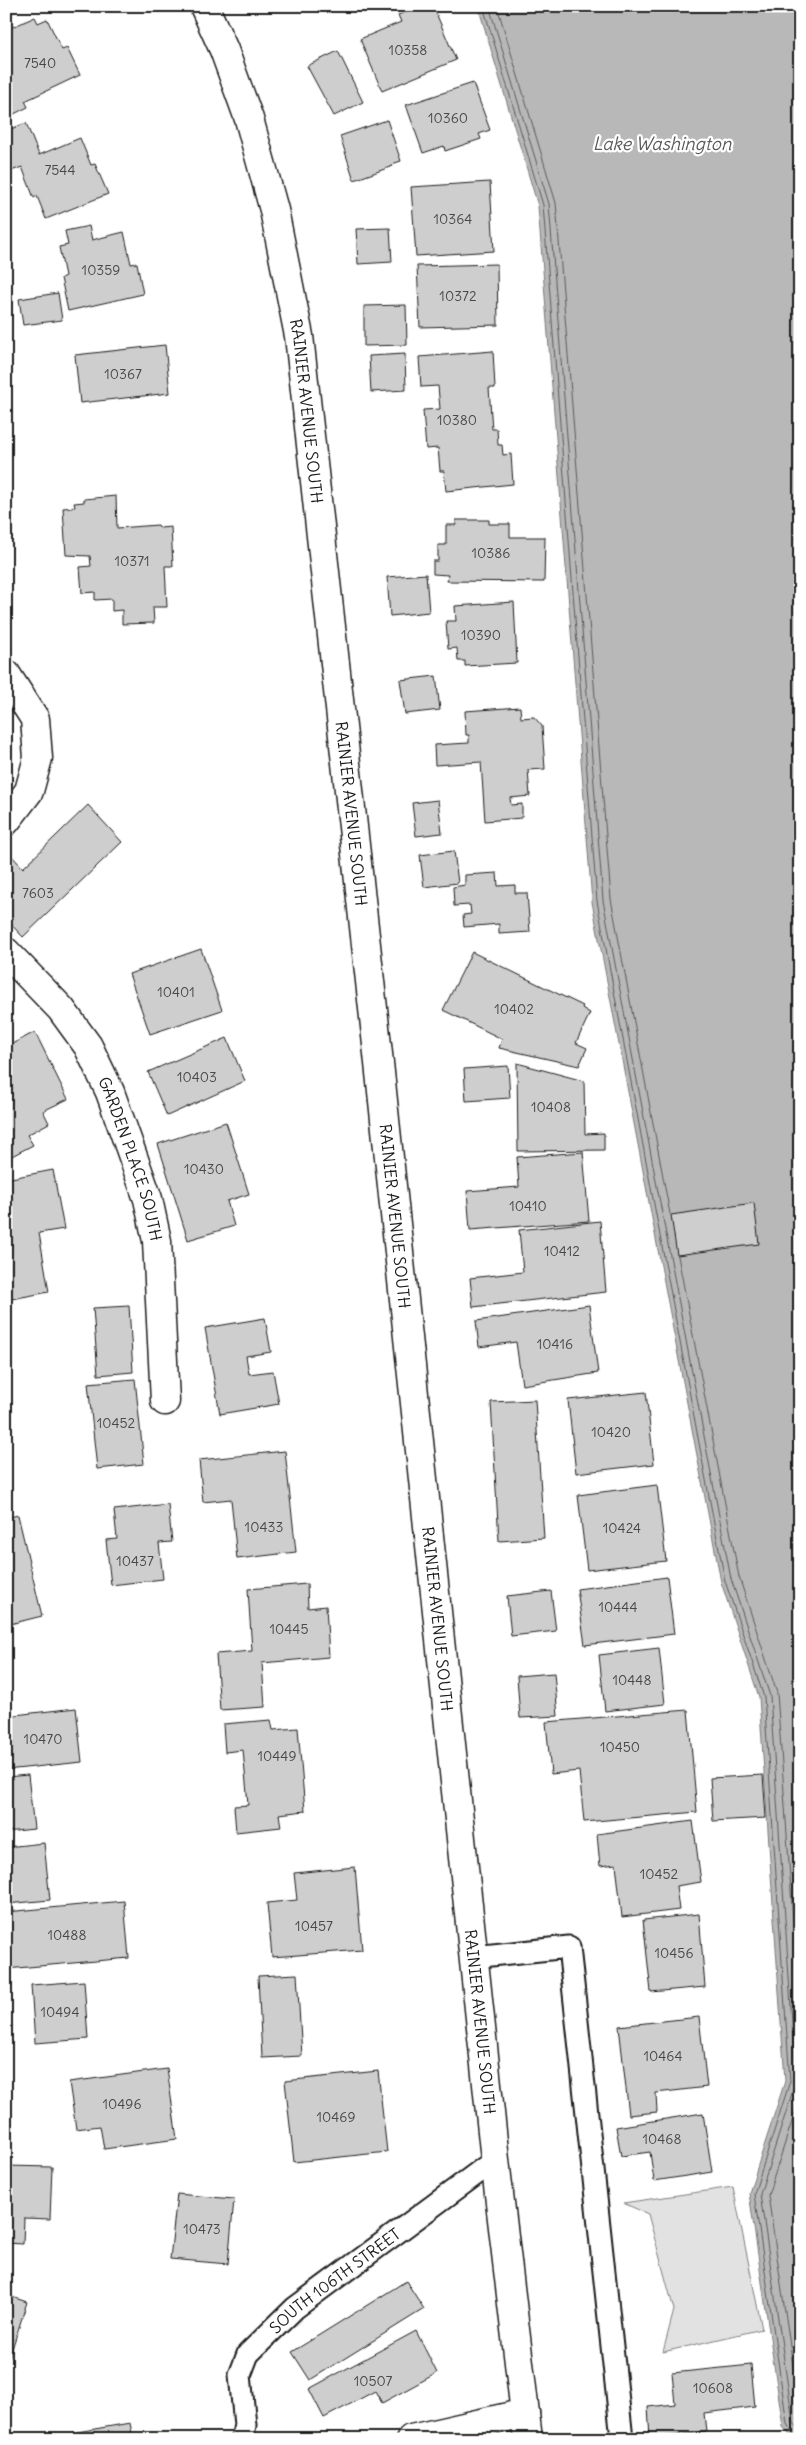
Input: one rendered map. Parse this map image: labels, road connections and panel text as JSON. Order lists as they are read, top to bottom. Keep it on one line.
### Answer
{"streets":{"main road":["RAINIER AVENUE SOUTH","GARDEN PLACE SOUTH"],"lane":["SOUTH 106TH STREET"]},"crossings":[["RAINIER AVENUE SOUTH","SOUTH 106TH STREET"]],"water":["Lake Washington"],"house_numbers":["10358","7540","10360","7544","10364","10359","10372","10367","10380","10386","10371","10390","7603","10401","10402","10403","10408","10430","10410","10412","10416","10452","10420","10433","10424","10437","10444","10445","10448","10470","10450","10449","10452","10457","10488","10456","10494","10464","10496","10469","10468","10473","10507","10608"]}
